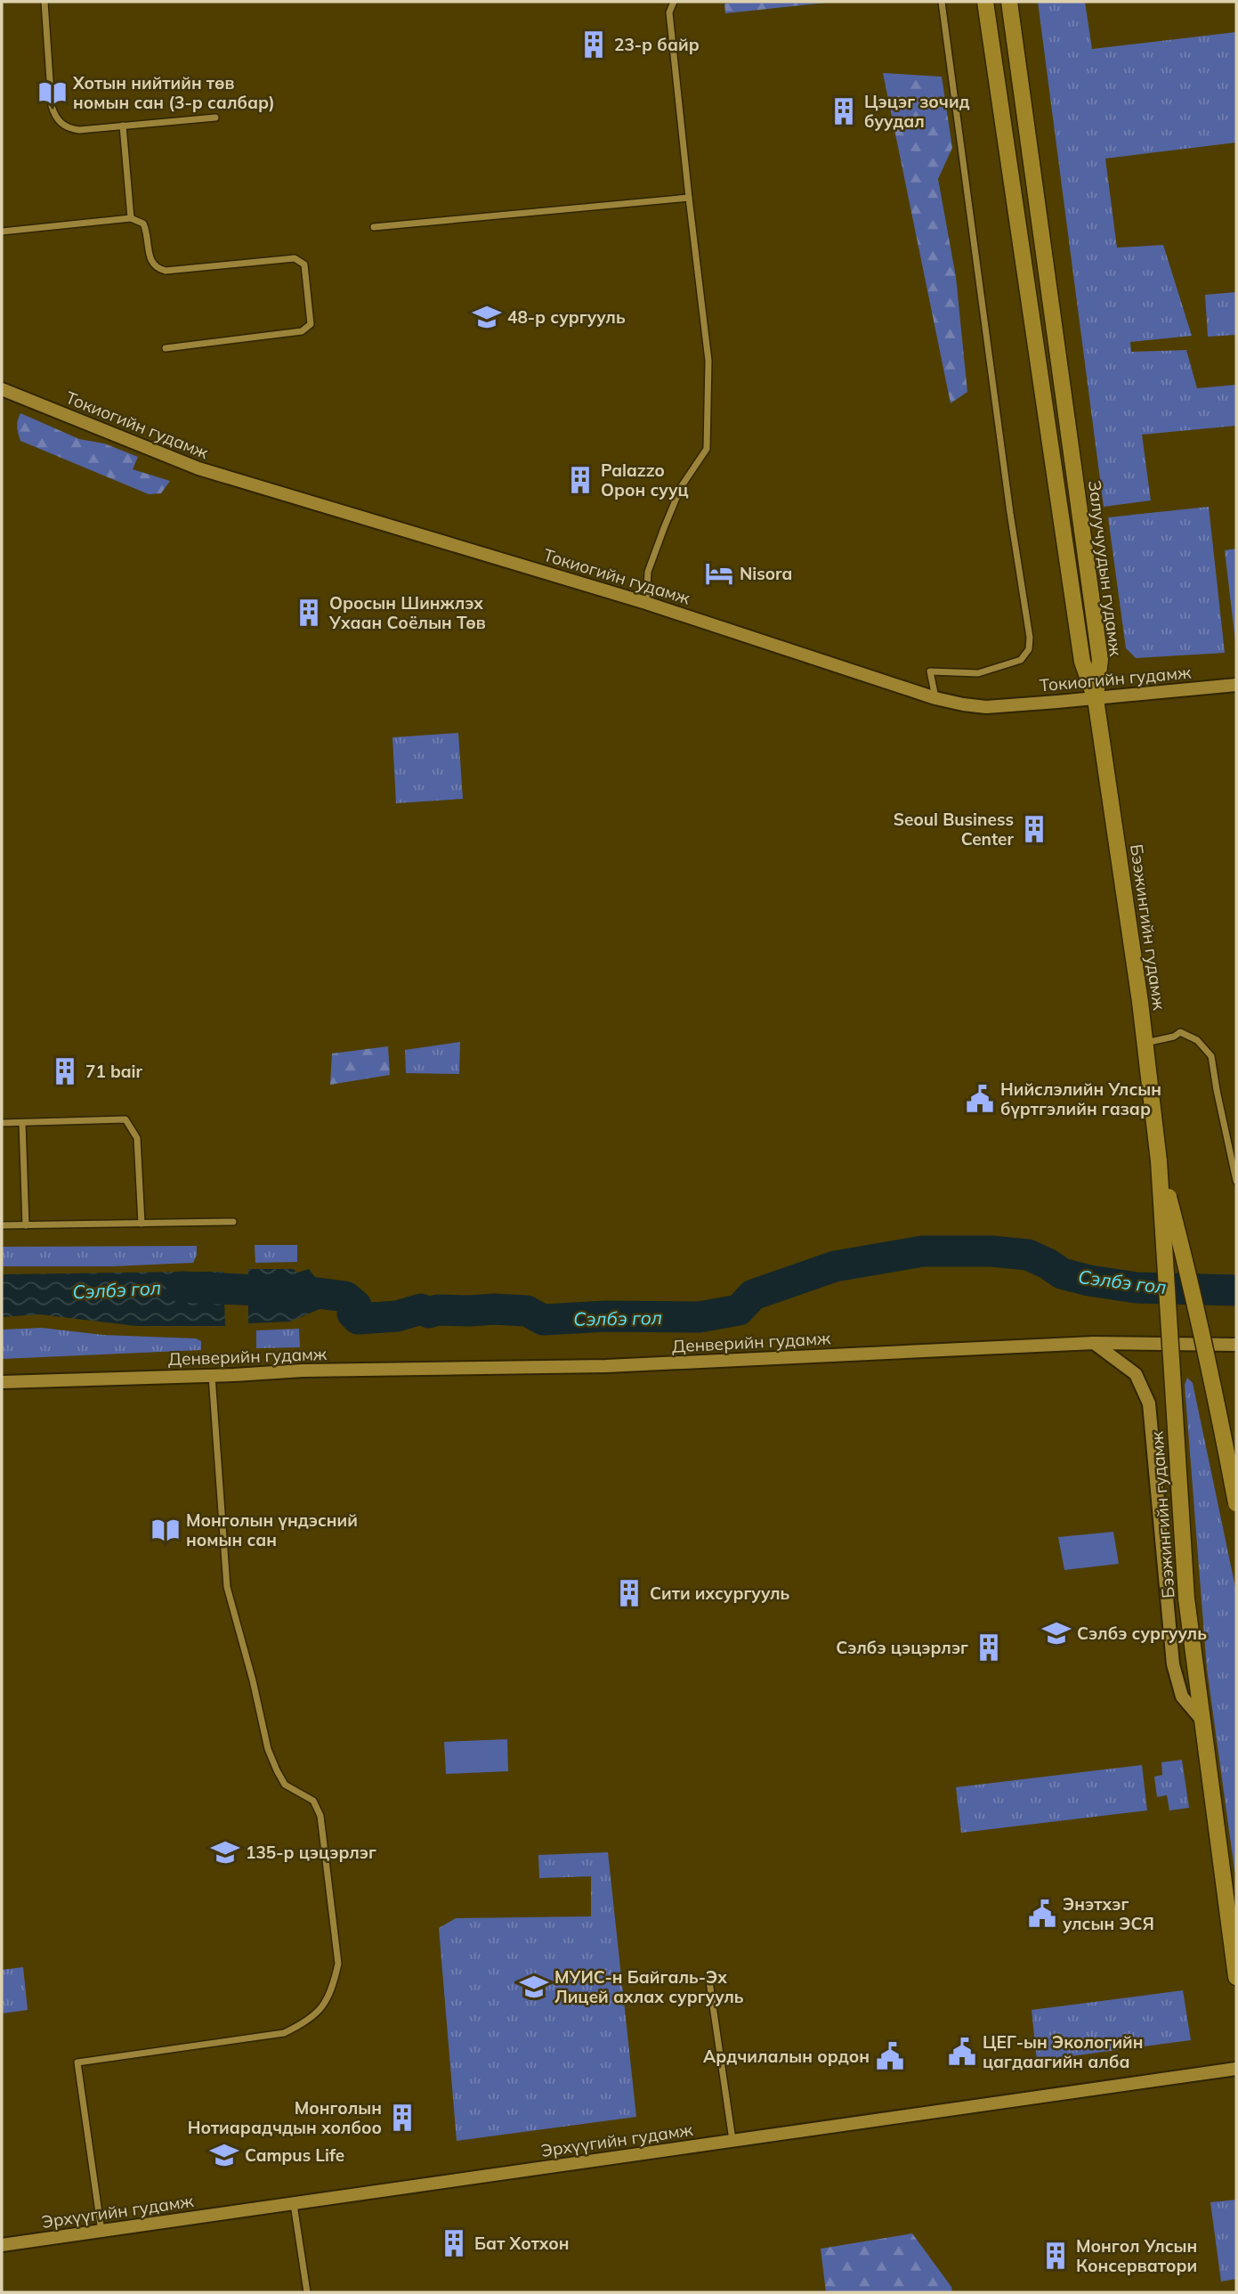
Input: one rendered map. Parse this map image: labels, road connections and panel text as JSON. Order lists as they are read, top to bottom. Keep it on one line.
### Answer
{"streets":{"main road":["Токиогийн гудамж","Залуучуудын гудамж","Бээжингийн гудамж","Денверийн гудамж","Эрхүүгийн гудамж"]},"crossings":[["Токиогийн гудамж","Залуучуудын гудамж"],["Токиогийн гудамж","Бээжингийн гудамж"],["Залуучуудын гудамж","Бээжингийн гудамж"]],"water":["Сэлбэ гол"],"places":{"building":["23-р байр","Цэцэг зочид буудал","Palazzo Орон сууц","Оросын Шинжлэх Ухаан Соёлын Төв","Seoul Business Center","71 bair","Сити ихсургууль","Сэлбэ цэцэрлэг","Монголын Нотиарадчдын холбоо","Бат Хотхон","Монгол Улсын Консерватори"],"library":["Хотын нийтийн төв номын сан (3-р салбар)","Монголын үндэсний номын сан"],"school or university":["48-р сургууль","Сэлбэ сургууль","135-р цэцэрлэг","МУИС-н Байгаль-Эх Лицей ахлах сургууль","Campus Life"],"hotel":["Nisora"],"public building":["Нийслэлийн Улсын бүртгэлийн газар","Энэтхэг улсын ЭСЯ","ЦЕГ-ын Экологийн цагдаагийн алба","Ардчилалын ордон"]}}
